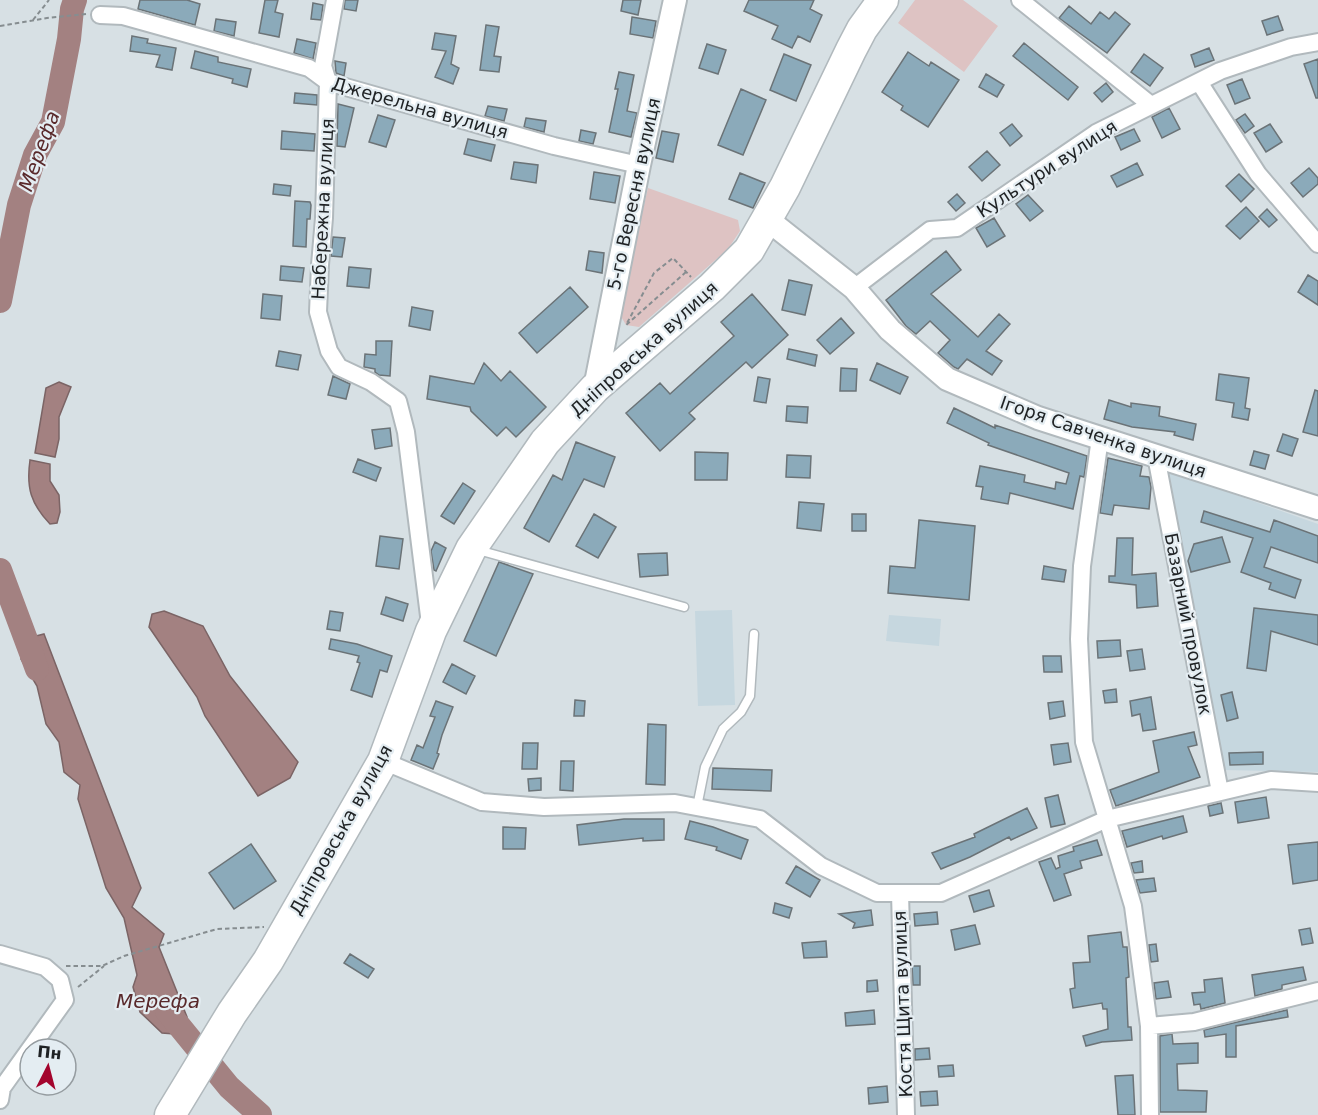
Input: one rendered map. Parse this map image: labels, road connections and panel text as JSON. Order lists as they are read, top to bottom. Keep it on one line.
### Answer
{"streets":{"highway":["Дніпровська вулиця"],"street":["Джерельна вулиця","Культури вулиця","5-го Вересня вулиця","Набережна вулиця","Ігоря Савченка вулиця","Базарний провулок","Костя Щита вулиця"]},"crossings":[["Джерельна вулиця","5-го Вересня вулиця"],["Джерельна вулиця","Набережна вулиця"],["Культури вулиця","Ігоря Савченка вулиця"],["5-го Вересня вулиця","Дніпровська вулиця"],["Набережна вулиця","Дніпровська вулиця"],["Дніпровська вулиця","Ігоря Савченка вулиця"],["Ігоря Савченка вулиця","Базарний провулок"]],"water":["Мерефа"],"north":"top"}
